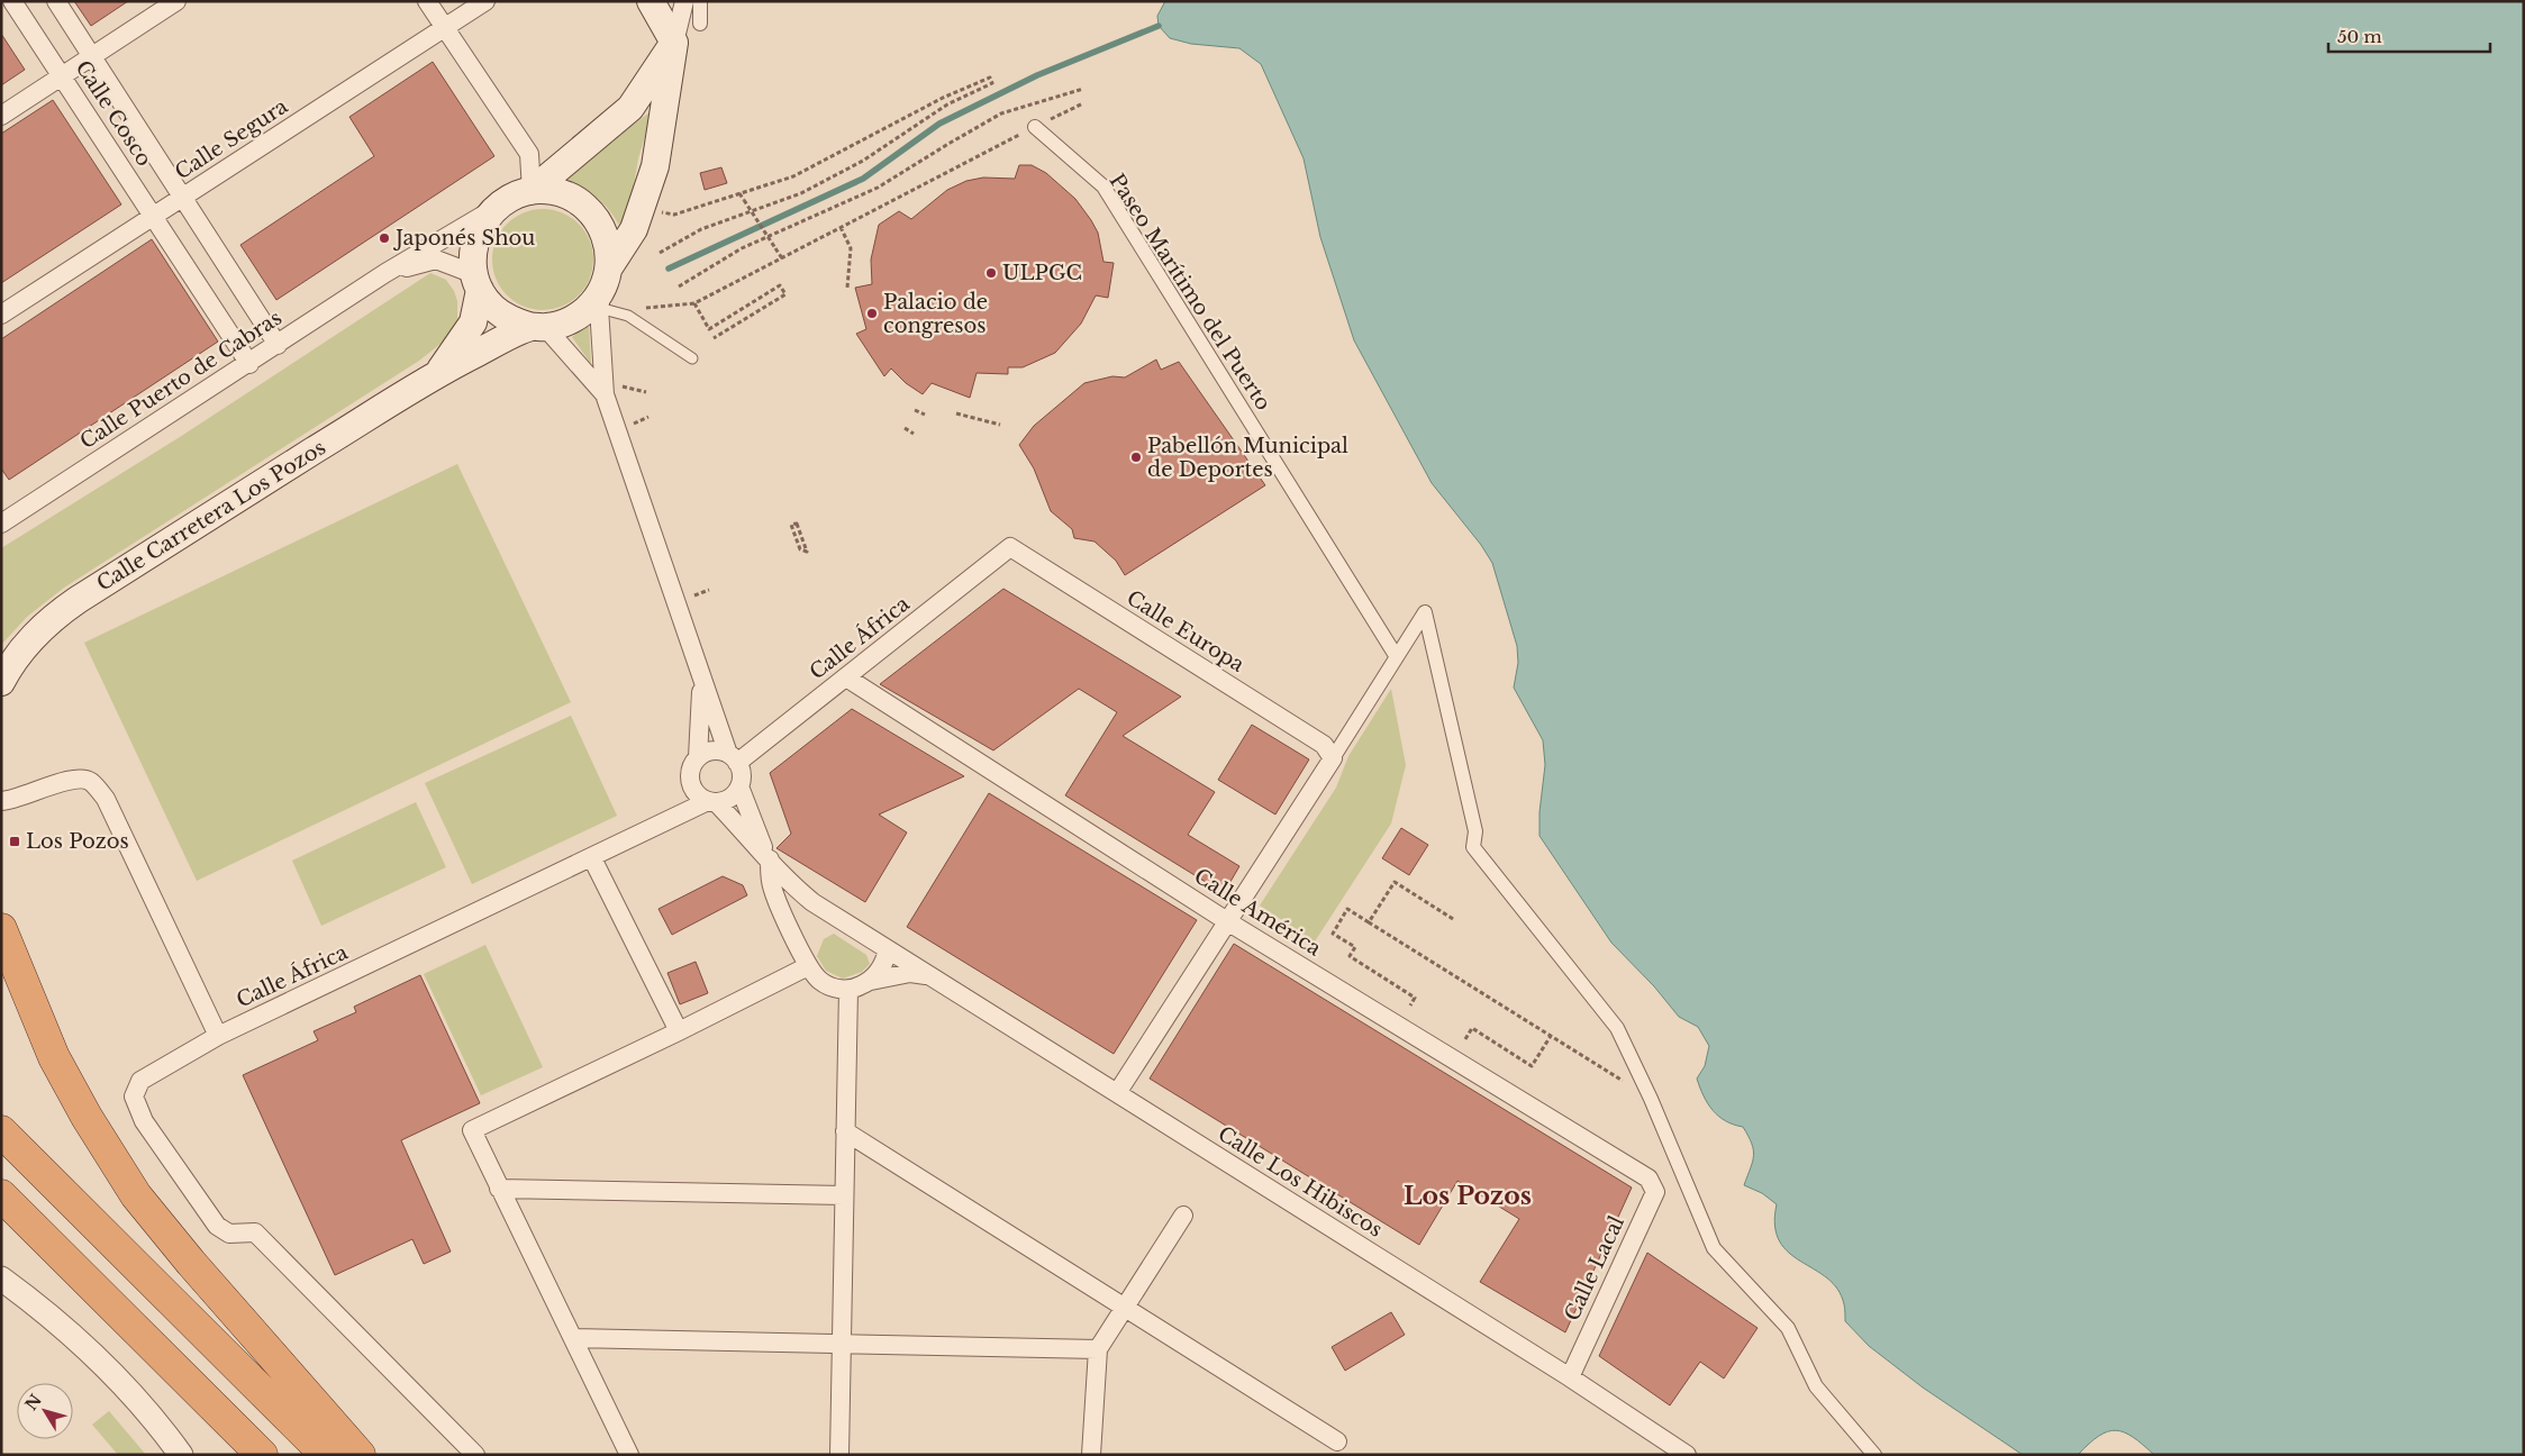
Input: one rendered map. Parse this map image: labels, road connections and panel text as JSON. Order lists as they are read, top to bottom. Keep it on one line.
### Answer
{"streets":{"main road":["Calle Carretera Los Pozos"],"street":["Calle Cosco","Calle Segura","Paseo Marítimo del Puerto","Calle Puerto de Cabras","Calle Europa","Calle África","Calle América","Calle Los Hibiscos","Calle Lacal"]},"crossings":[["Calle Cosco","Calle Segura"],["Calle Cosco","Calle Puerto de Cabras"],["Calle Puerto de Cabras","Calle Carretera Los Pozos"],["Calle Europa","Calle África"],["Calle África","Calle América"],["Calle América","Calle Lacal"],["Calle Los Hibiscos","Calle Lacal"]],"districts":["Los Pozos"],"places":{"other":["Japonés Shou","ULPGC","Palacio de congresos","Pabellón Municipal de Deportes"],"transit":["Los Pozos"]},"scale_bar":"50 m","north":"top left"}
